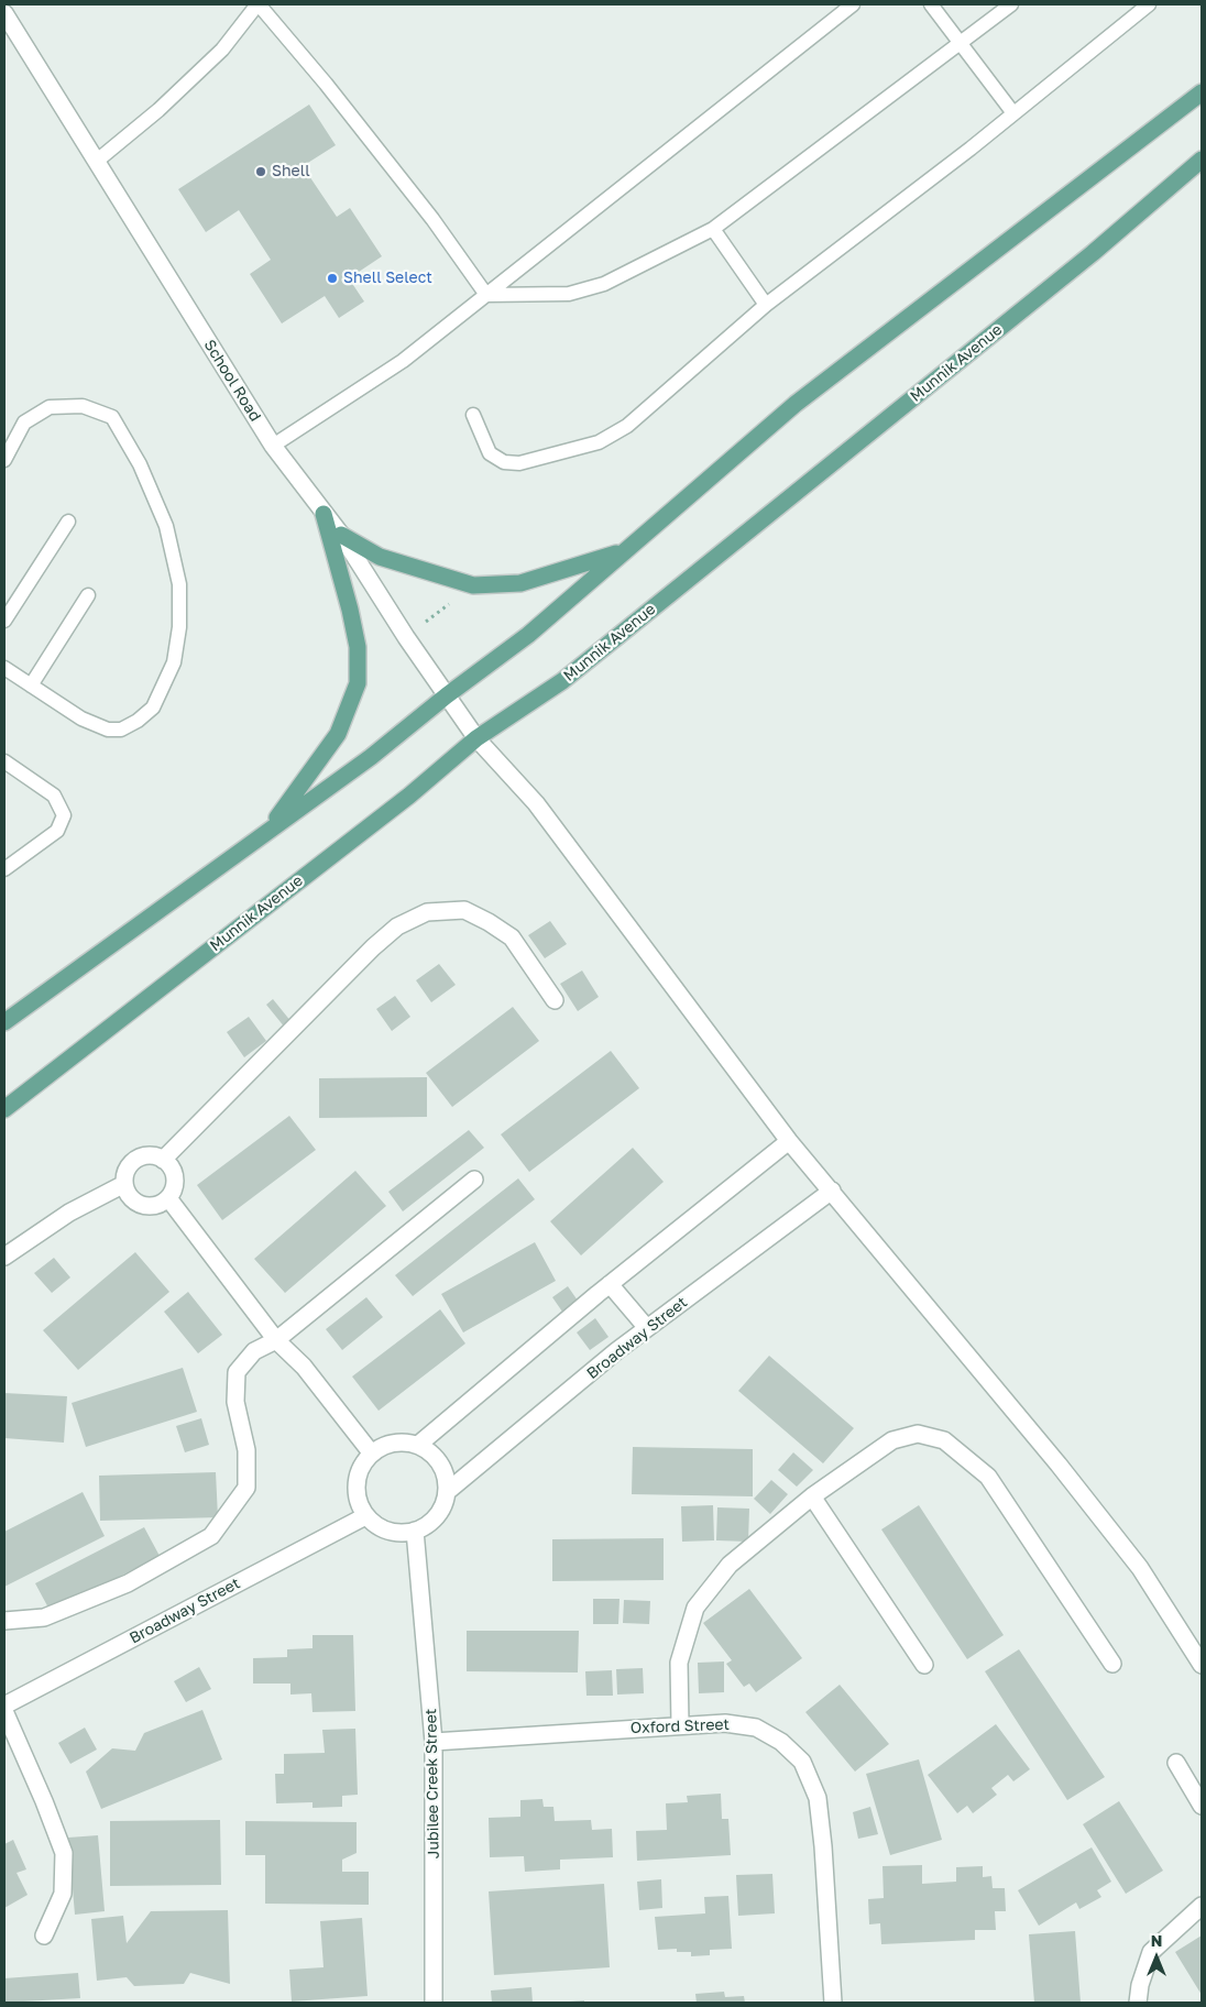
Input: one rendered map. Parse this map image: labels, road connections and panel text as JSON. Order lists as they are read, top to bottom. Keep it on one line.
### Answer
{"streets":{"main road":["Munnik Avenue"],"street":["School Road","Broadway Street","Oxford Street","Jubilee Creek Street"]},"crossings":[["Munnik Avenue","School Road"],["School Road","Broadway Street"],["Broadway Street","Jubilee Creek Street"],["Oxford Street","Jubilee Creek Street"]],"places":["Shell","Shell Select"],"north":"top"}
